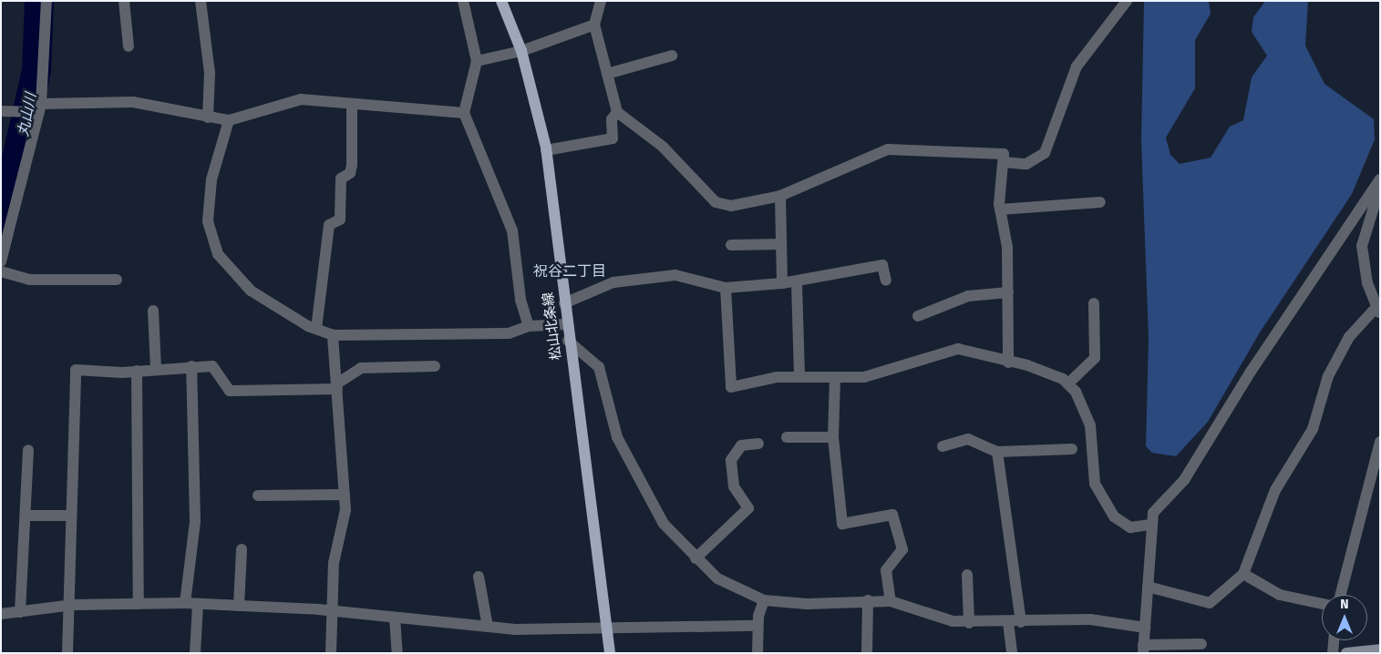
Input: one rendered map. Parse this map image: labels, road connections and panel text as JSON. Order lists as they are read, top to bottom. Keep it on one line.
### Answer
{"streets":{"main road":["松山北条線"]},"districts":["祝谷二丁目"],"water":["丸山川"],"north":"top"}
